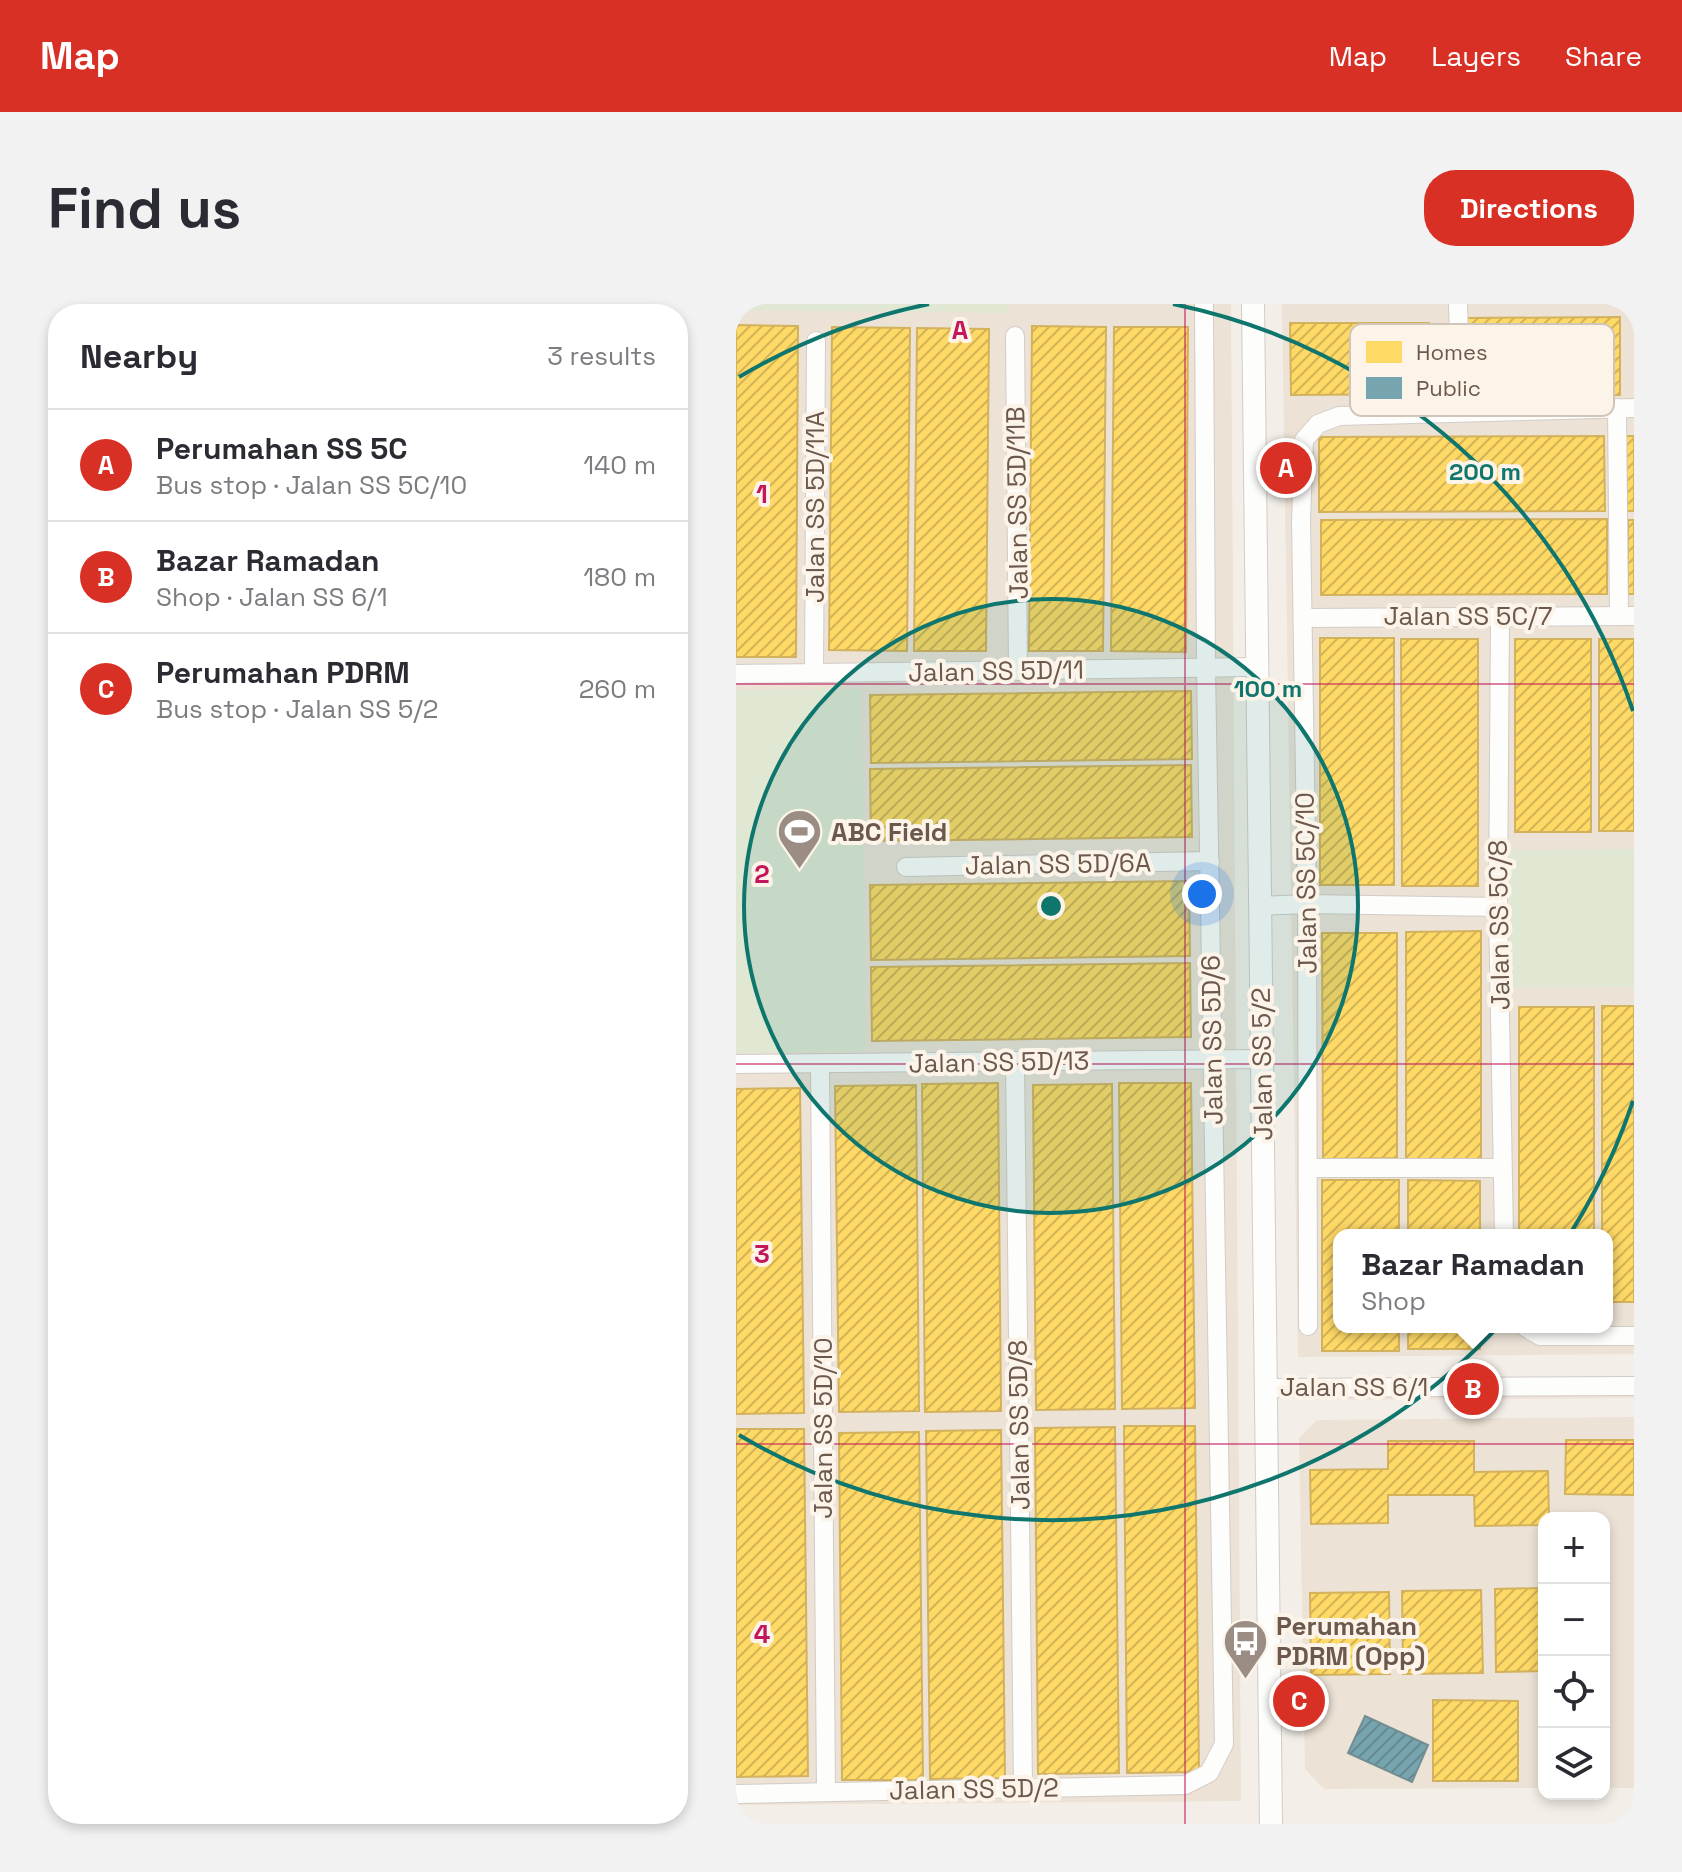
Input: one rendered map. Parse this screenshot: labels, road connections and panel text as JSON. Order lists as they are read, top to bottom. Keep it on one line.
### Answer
{"streets":{"street":["Jalan SS 5D/11B","Jalan SS 5D/11A","Jalan SS 5C/7","Jalan SS 5D/11","Jalan SS 5D/6A","Jalan SS 5C/10","Jalan SS 5C/8","Jalan SS 5D/6","Jalan SS 5D/13","Jalan SS 5/2","Jalan SS 6/1","Jalan SS 5D/8","Jalan SS 5D/10","Jalan SS 5D/2"]},"crossings":[["Jalan SS 5D/11B","Jalan SS 5D/11"],["Jalan SS 5D/11A","Jalan SS 5D/11"],["Jalan SS 5C/7","Jalan SS 5C/10"],["Jalan SS 5C/7","Jalan SS 5C/8"],["Jalan SS 5D/11","Jalan SS 5D/6"],["Jalan SS 5D/11","Jalan SS 5/2"],["Jalan SS 5D/6A","Jalan SS 5D/6"],["Jalan SS 5D/6","Jalan SS 5D/13"],["Jalan SS 5D/6","Jalan SS 5D/2"],["Jalan SS 5D/13","Jalan SS 5/2"],["Jalan SS 5D/13","Jalan SS 5D/8"],["Jalan SS 5D/13","Jalan SS 5D/10"],["Jalan SS 5/2","Jalan SS 6/1"],["Jalan SS 5D/8","Jalan SS 5D/2"],["Jalan SS 5D/10","Jalan SS 5D/2"]],"places":{"sports":["ABC Field"],"bus stop":["Perumahan PDRM (Opp)"]},"legend":["Homes","Public"],"page":{"header":"Map","nav":["Map","Layers","Share"],"buttons":"Directions","title":"Find us","heading":["Nearby","3 results"],"list":[{"mark":"A","name":"Perumahan SS 5C","note":"Bus stop · Jalan SS 5C/10","value":"140 m"},{"mark":"B","name":"Bazar Ramadan","note":"Shop · Jalan SS 6/1","value":"180 m"},{"mark":"C","name":"Perumahan PDRM","note":"Bus stop · Jalan SS 5/2","value":"260 m"}],"pins":["A","B","C"],"popup":["Bazar Ramadan","Shop"],"map_buttons":["+","−"]},"grid":{"columns":["A"],"rows":["1","2","3","4"]},"rings":["200 m","100 m"]}
